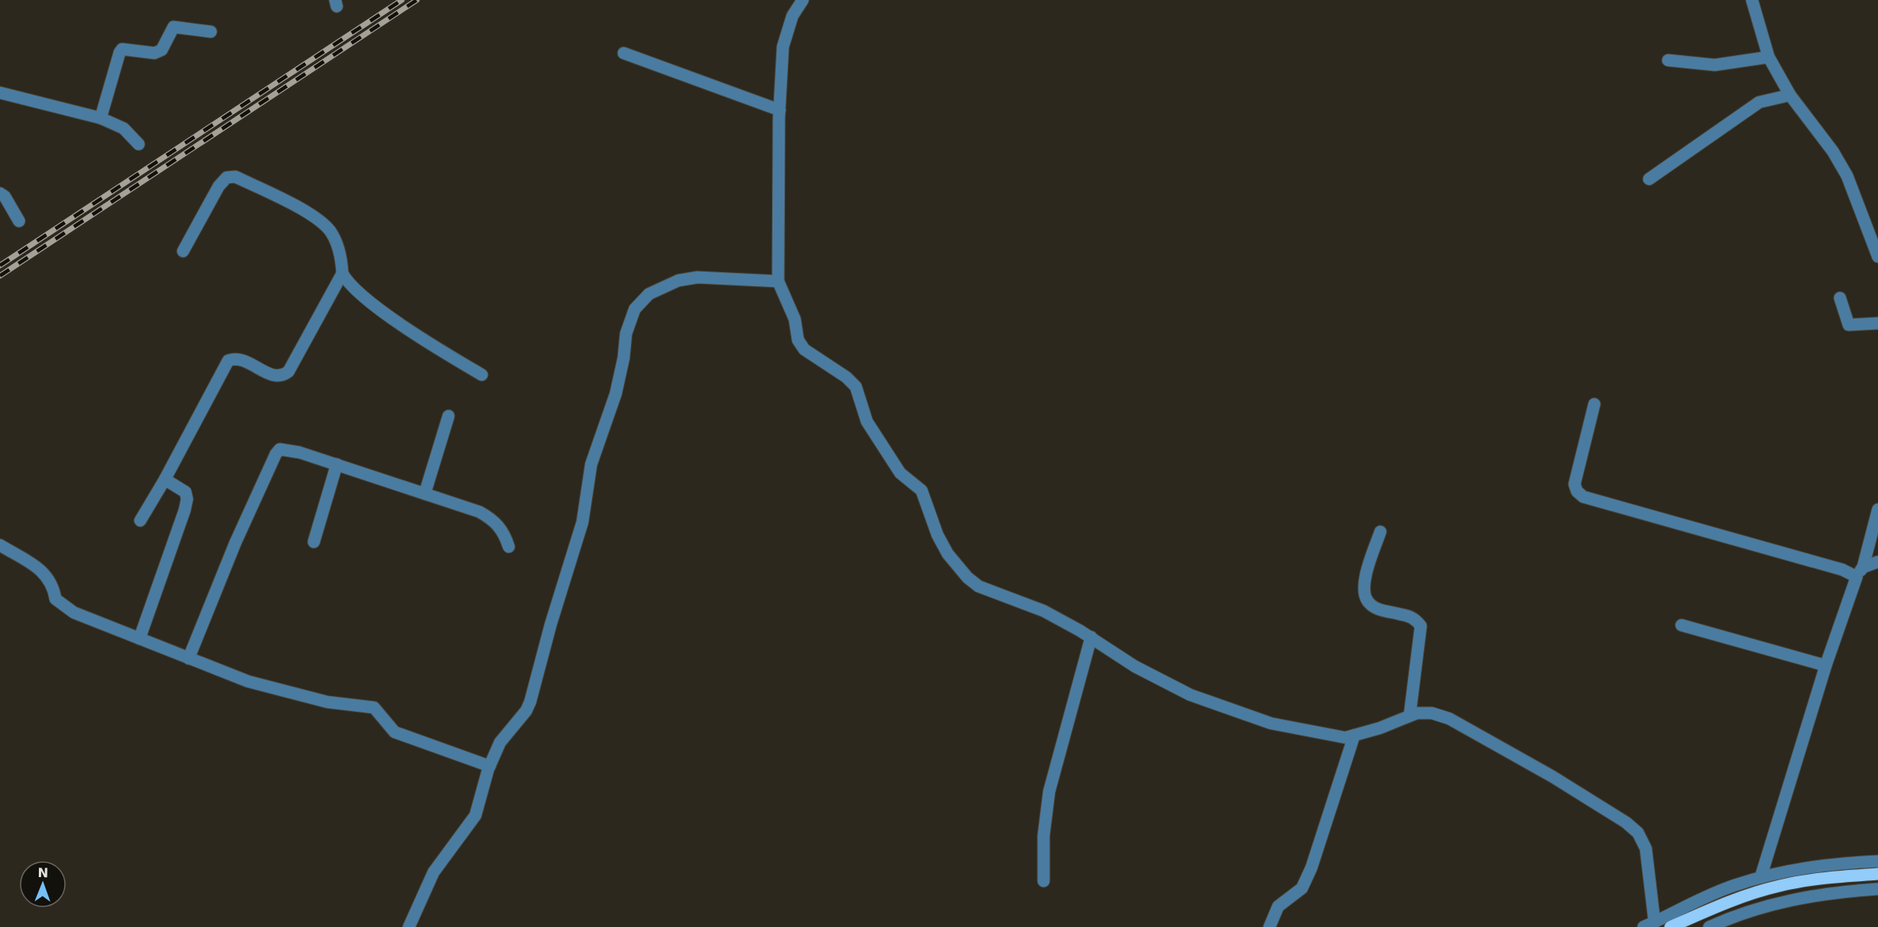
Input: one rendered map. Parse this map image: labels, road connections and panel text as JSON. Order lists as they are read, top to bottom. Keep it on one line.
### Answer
{"north":"top"}
